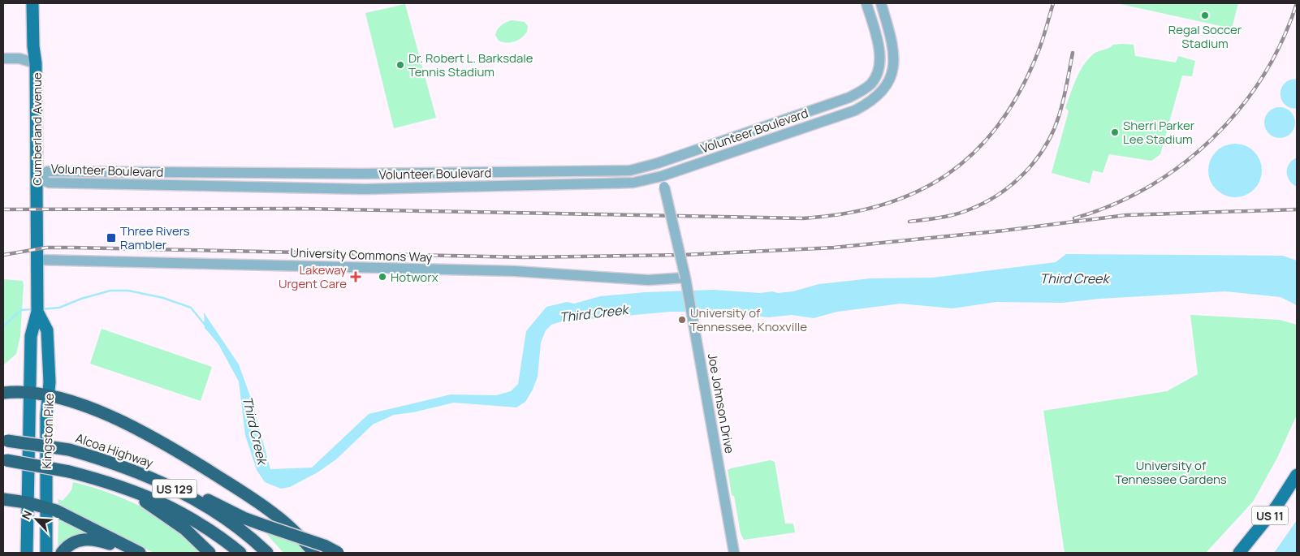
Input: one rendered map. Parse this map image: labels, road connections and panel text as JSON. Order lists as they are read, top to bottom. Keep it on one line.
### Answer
{"streets":{"highway":["Alcoa Highway","US 129"],"main road":["Cumberland Avenue","Kingston Pike","US 11"],"street":["Volunteer Boulevard","University Commons Way","Joe Johnson Drive"]},"crossings":[["Cumberland Avenue","Volunteer Boulevard"],["Cumberland Avenue","Kingston Pike"],["Volunteer Boulevard","Joe Johnson Drive"],["University Commons Way","Joe Johnson Drive"],["University Commons Way","Kingston Pike"]],"water":["Third Creek"],"parks":["University of Tennessee Gardens"],"places":{"other":["Regal Soccer Stadium","Dr. Robert L. Barksdale Tennis Stadium","Sherri Parker Lee Stadium","Hotworx","University of Tennessee, Knoxville"],"transit":["Three Rivers Rambler"],"health":["Lakeway Urgent Care"]},"north":"top left"}
